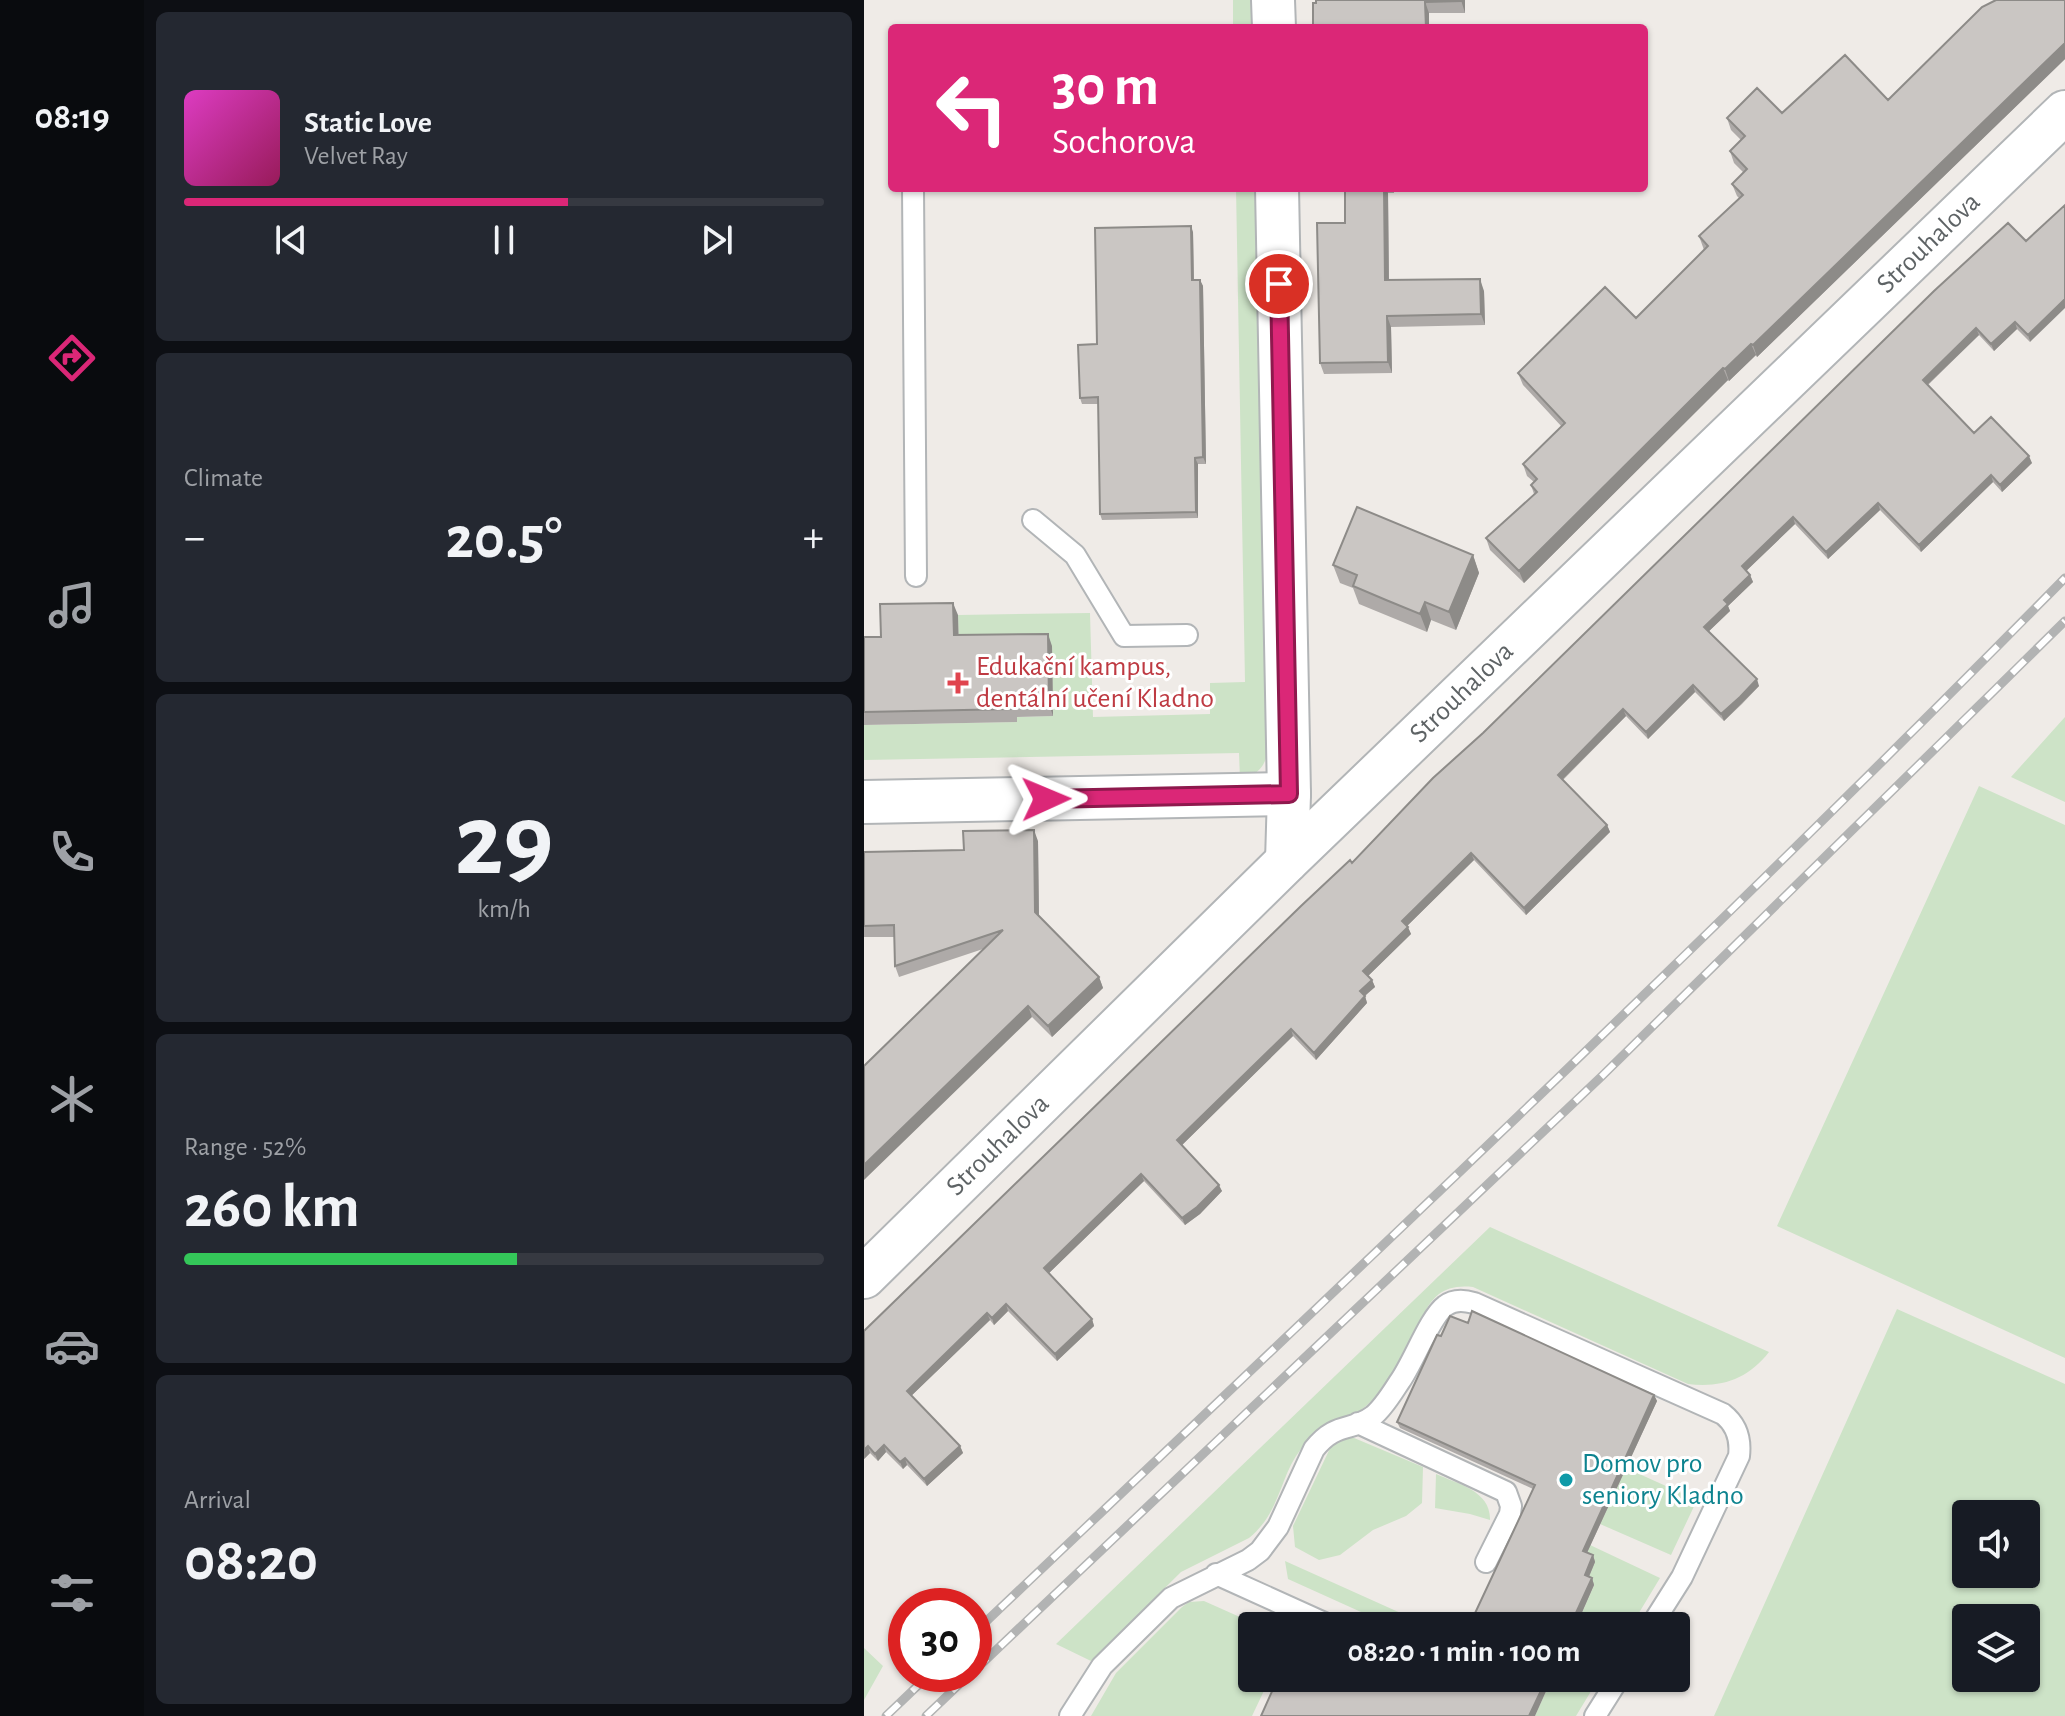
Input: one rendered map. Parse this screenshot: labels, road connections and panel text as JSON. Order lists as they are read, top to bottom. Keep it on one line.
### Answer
{"streets":{"street":["Strouhalova"]},"places":{"health":["Edukační kampus, dentální učení Kladno"],"other":["Domov pro seniory Kladno"]},"page":{"tabs":"08:19","turn":["30 m","Sochorova"],"song":["Static Love","Velvet Ray"],"tile":["Climate",["29","km/h"],["Range · 52%","260 km"],["Arrival","08:20"]],"heat":["−","20.5°","+"],"limit":"30","trip":"08:20 · 1 min · 100 m"}}
